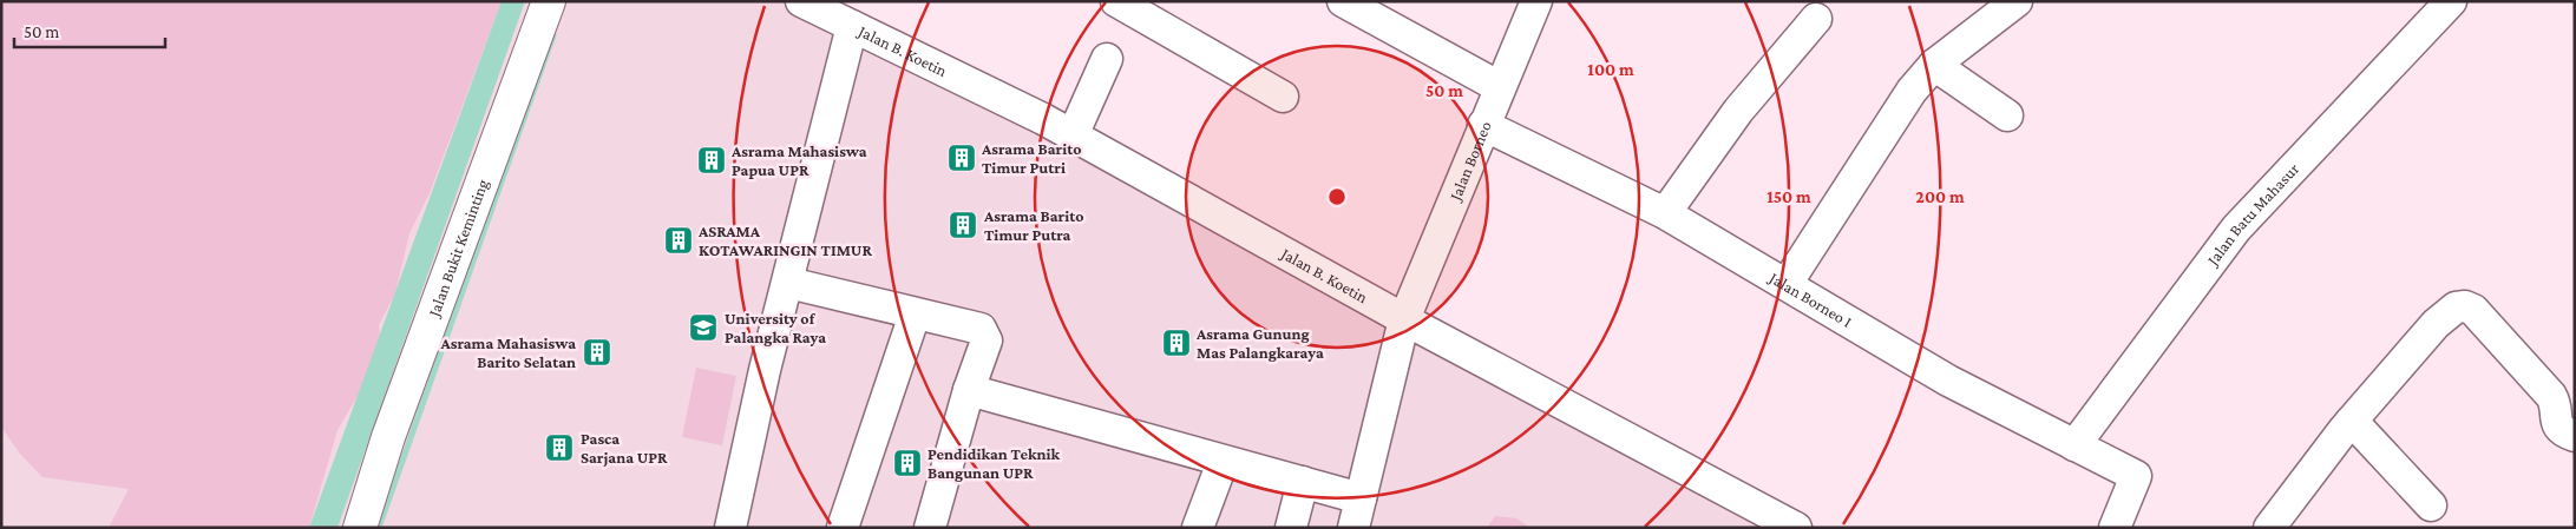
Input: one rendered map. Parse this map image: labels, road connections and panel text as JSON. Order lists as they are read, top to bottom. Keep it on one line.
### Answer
{"streets":{"main road":["Jalan Bukit Keminting"],"street":["Jalan B. Koetin","Jalan Borneo","Jalan Batu Mahasur","Jalan Borneo I"]},"crossings":[["Jalan B. Koetin","Jalan Borneo"],["Jalan Borneo","Jalan Borneo I"],["Jalan Batu Mahasur","Jalan Borneo I"]],"places":{"building":["Asrama Barito Timur Putri","Asrama Mahasiswa Papua UPR","Asrama Barito Timur Putra","ASRAMA KOTAWARINGIN TIMUR","Asrama Gunung Mas Palangkaraya","Asrama Mahasiswa Barito Selatan","Pasca Sarjana UPR","Pendidikan Teknik Bangunan UPR"],"school or university":["University of Palangka Raya"]},"scale_bar":"50 m","rings":["100 m","50 m","150 m","200 m"]}
